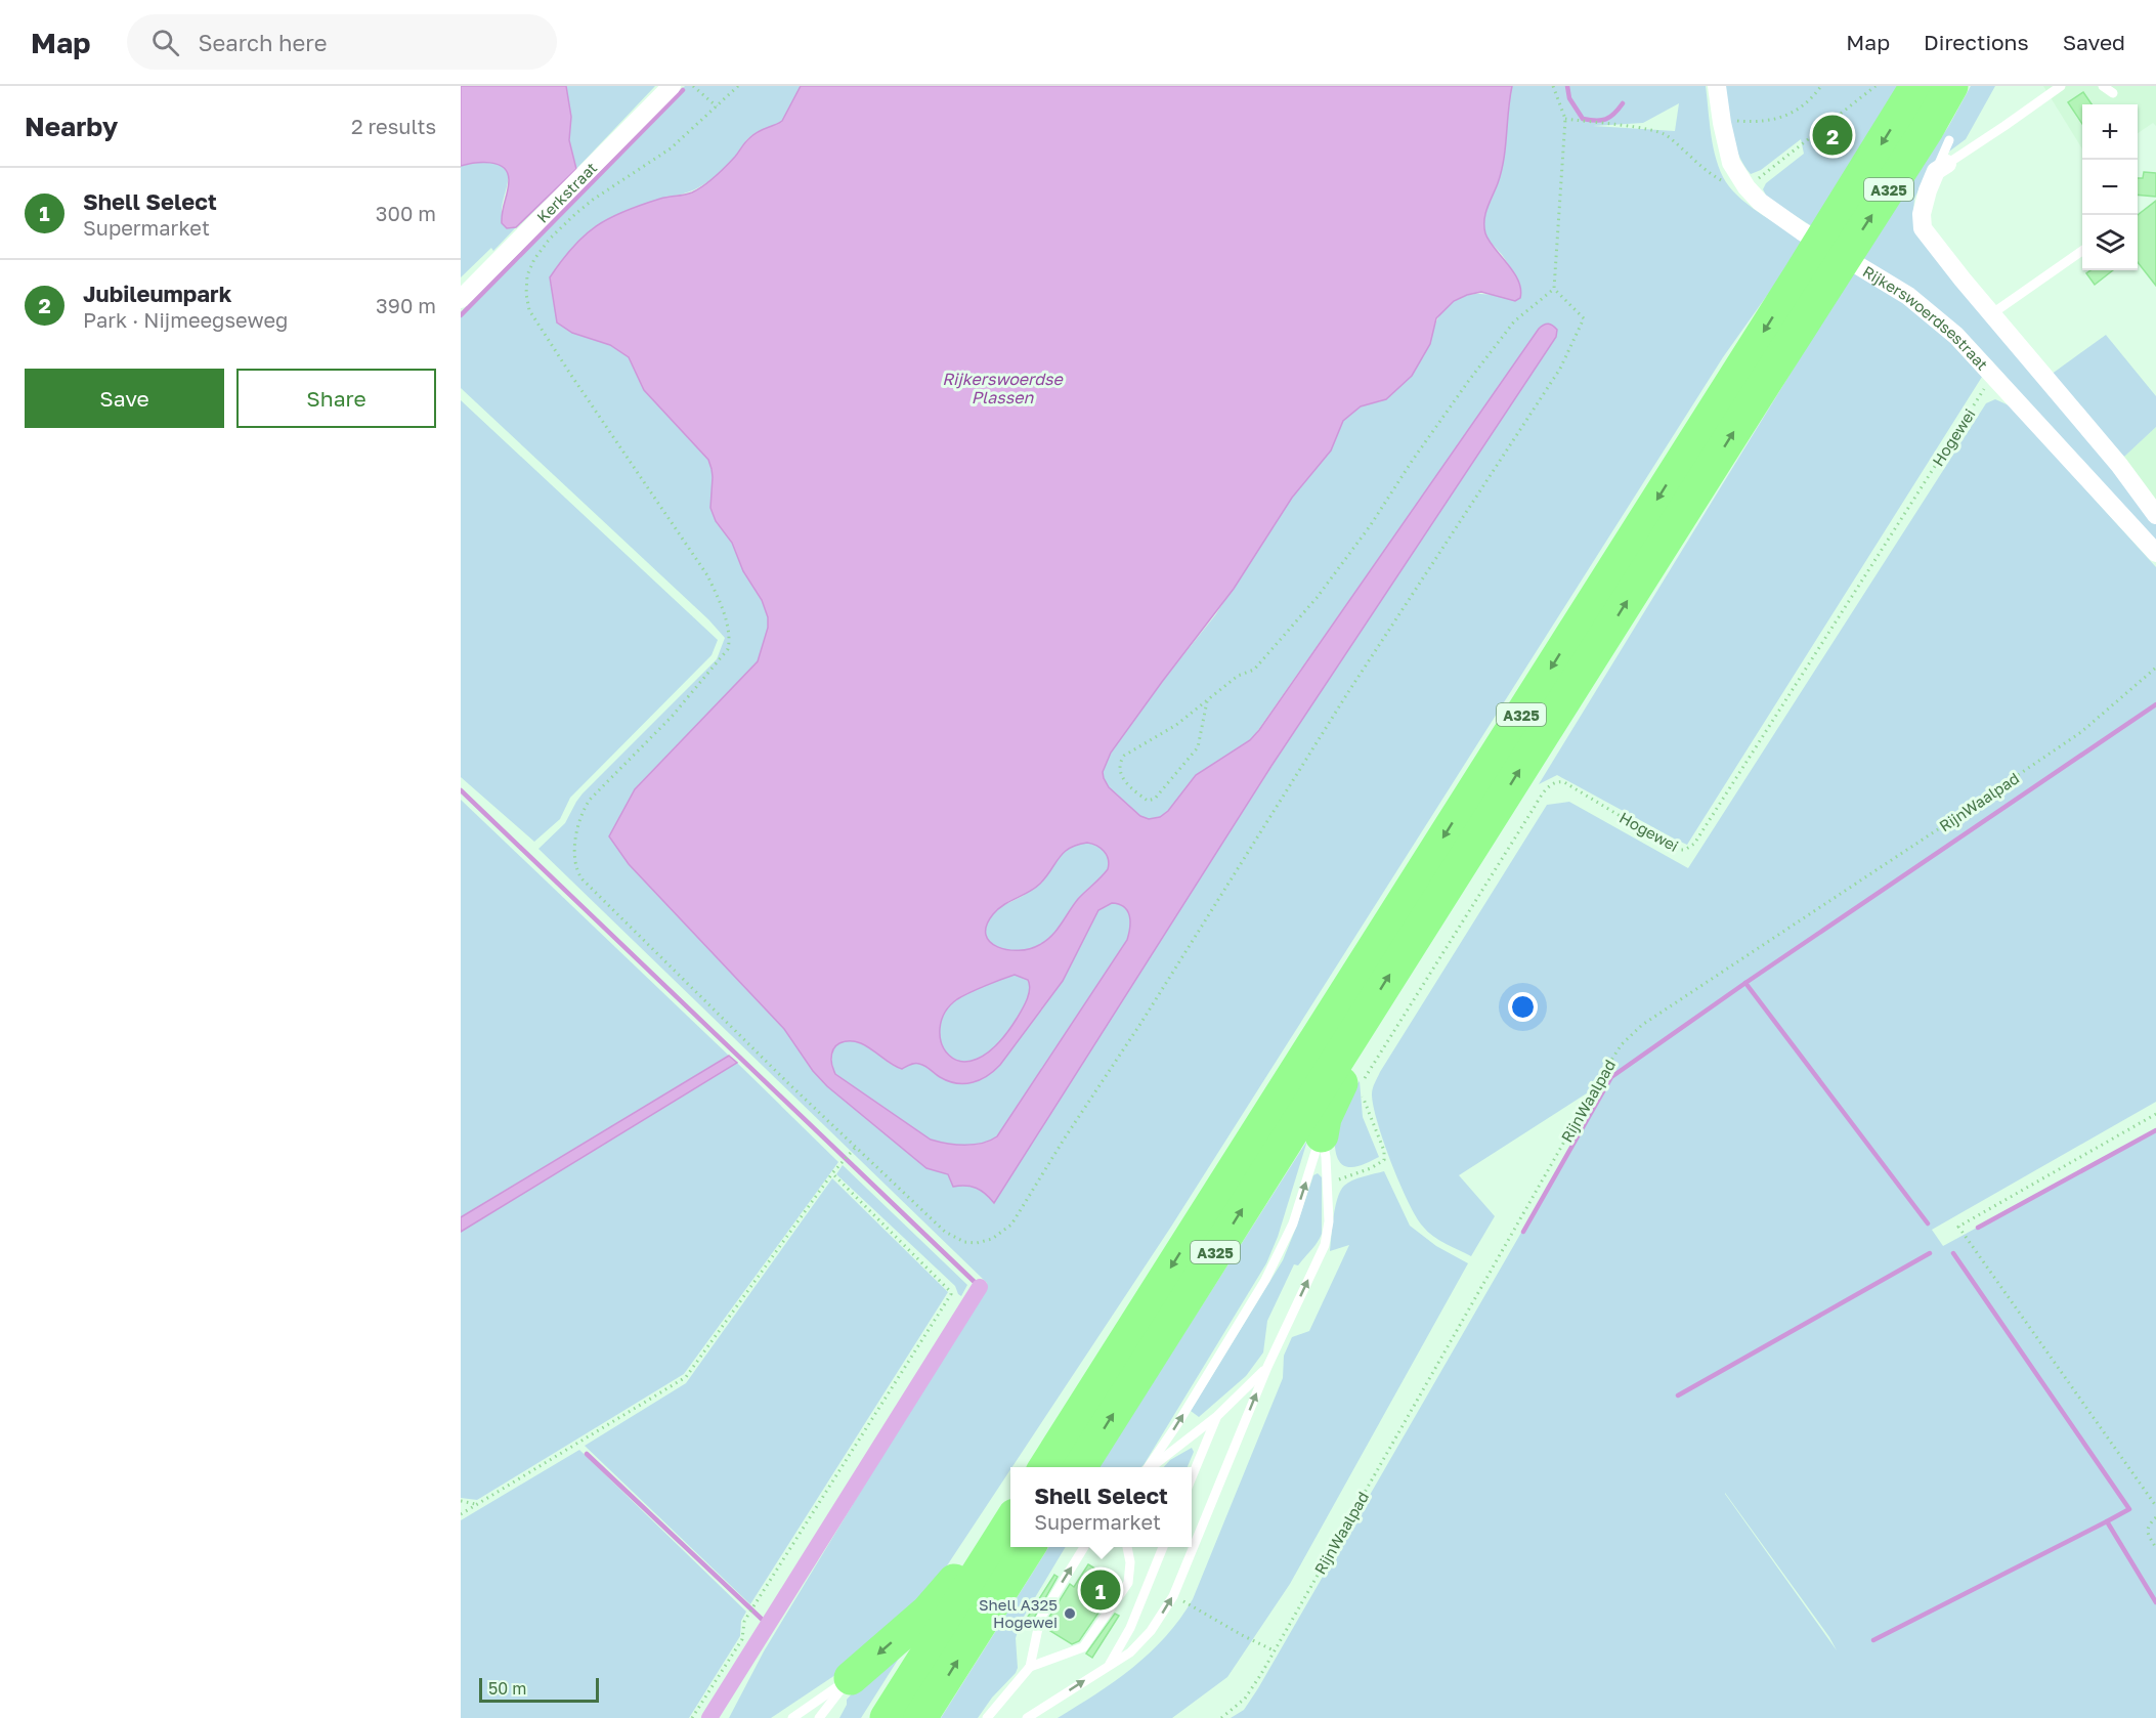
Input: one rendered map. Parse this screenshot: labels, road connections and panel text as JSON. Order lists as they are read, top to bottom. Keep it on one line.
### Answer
{"streets":{"highway":["A325"],"street":["Kerkstraat","Rijkerswoerdsestraat"],"path":["Hogewei","RijnWaalpad"]},"crossings":[["Rijkerswoerdsestraat","Hogewei"]],"water":["Rijkerswoerdse Plassen"],"places":["Shell A325 Hogewei"],"scale_bar":"50 m","page":{"header":"Map","search":"Search here","nav":["Map","Directions","Saved"],"heading":["Nearby","2 results"],"map_buttons":["+","−"],"pins":["2","1"],"list":[{"mark":"1","name":"Shell Select","note":"Supermarket","value":"300 m"},{"mark":"2","name":"Jubileumpark","note":"Park · Nijmeegseweg","value":"390 m"}],"buttons":["Save","Share"],"popup":["Shell Select","Supermarket"],"scale":"50 m"}}
